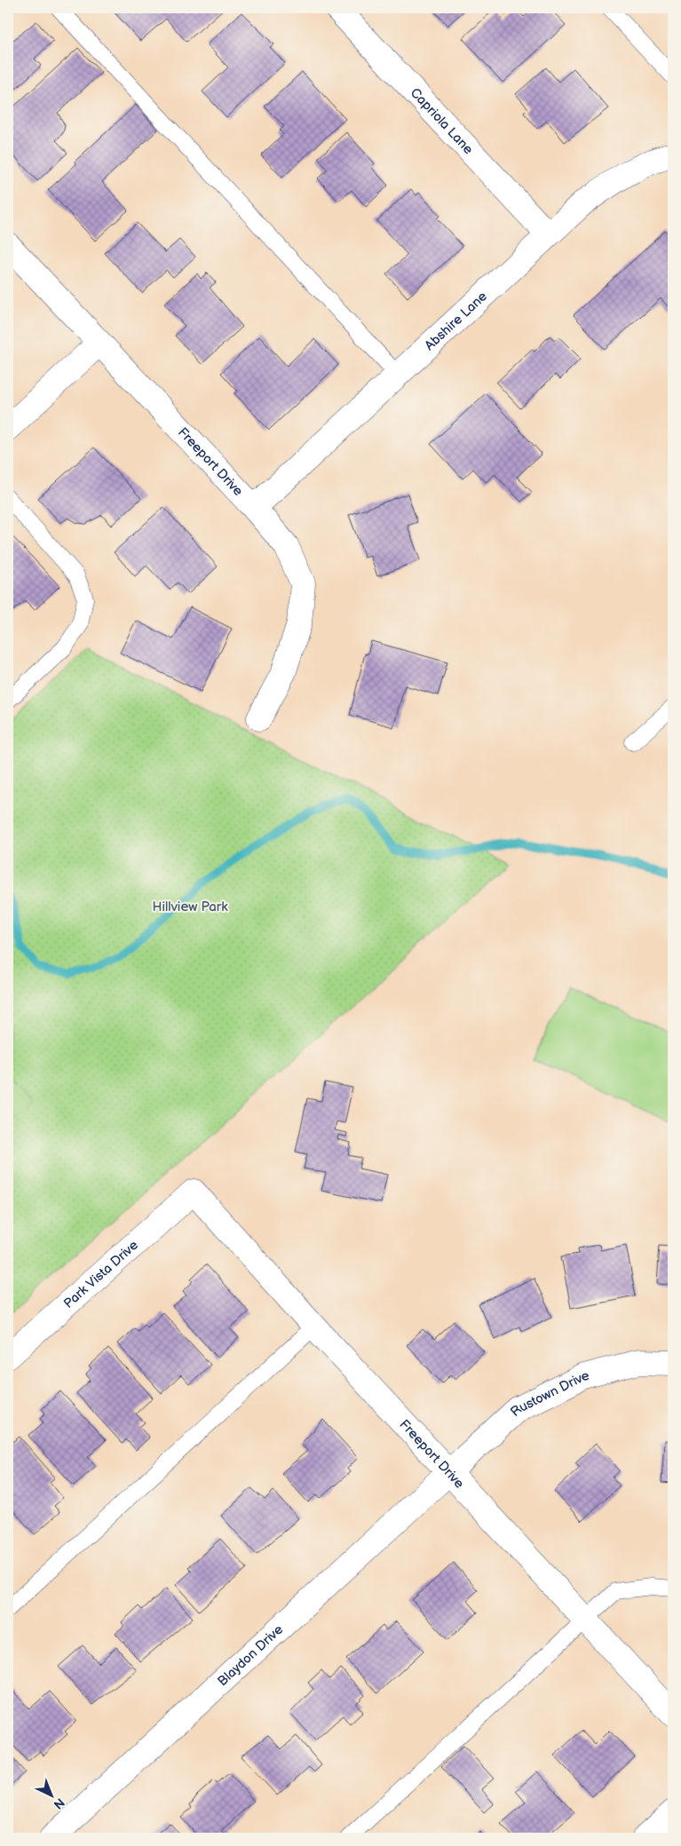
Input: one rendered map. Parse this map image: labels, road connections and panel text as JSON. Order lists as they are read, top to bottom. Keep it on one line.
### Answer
{"streets":{"street":["Capriola Lane","Abshire Lane","Freeport Drive","Park Vista Drive","Rustown Drive","Blaydon Drive"]},"crossings":[["Capriola Lane","Abshire Lane"],["Abshire Lane","Freeport Drive"],["Freeport Drive","Park Vista Drive"],["Freeport Drive","Rustown Drive"],["Freeport Drive","Blaydon Drive"],["Rustown Drive","Blaydon Drive"]],"parks":["Hillview Park"],"north":"bottom right"}
